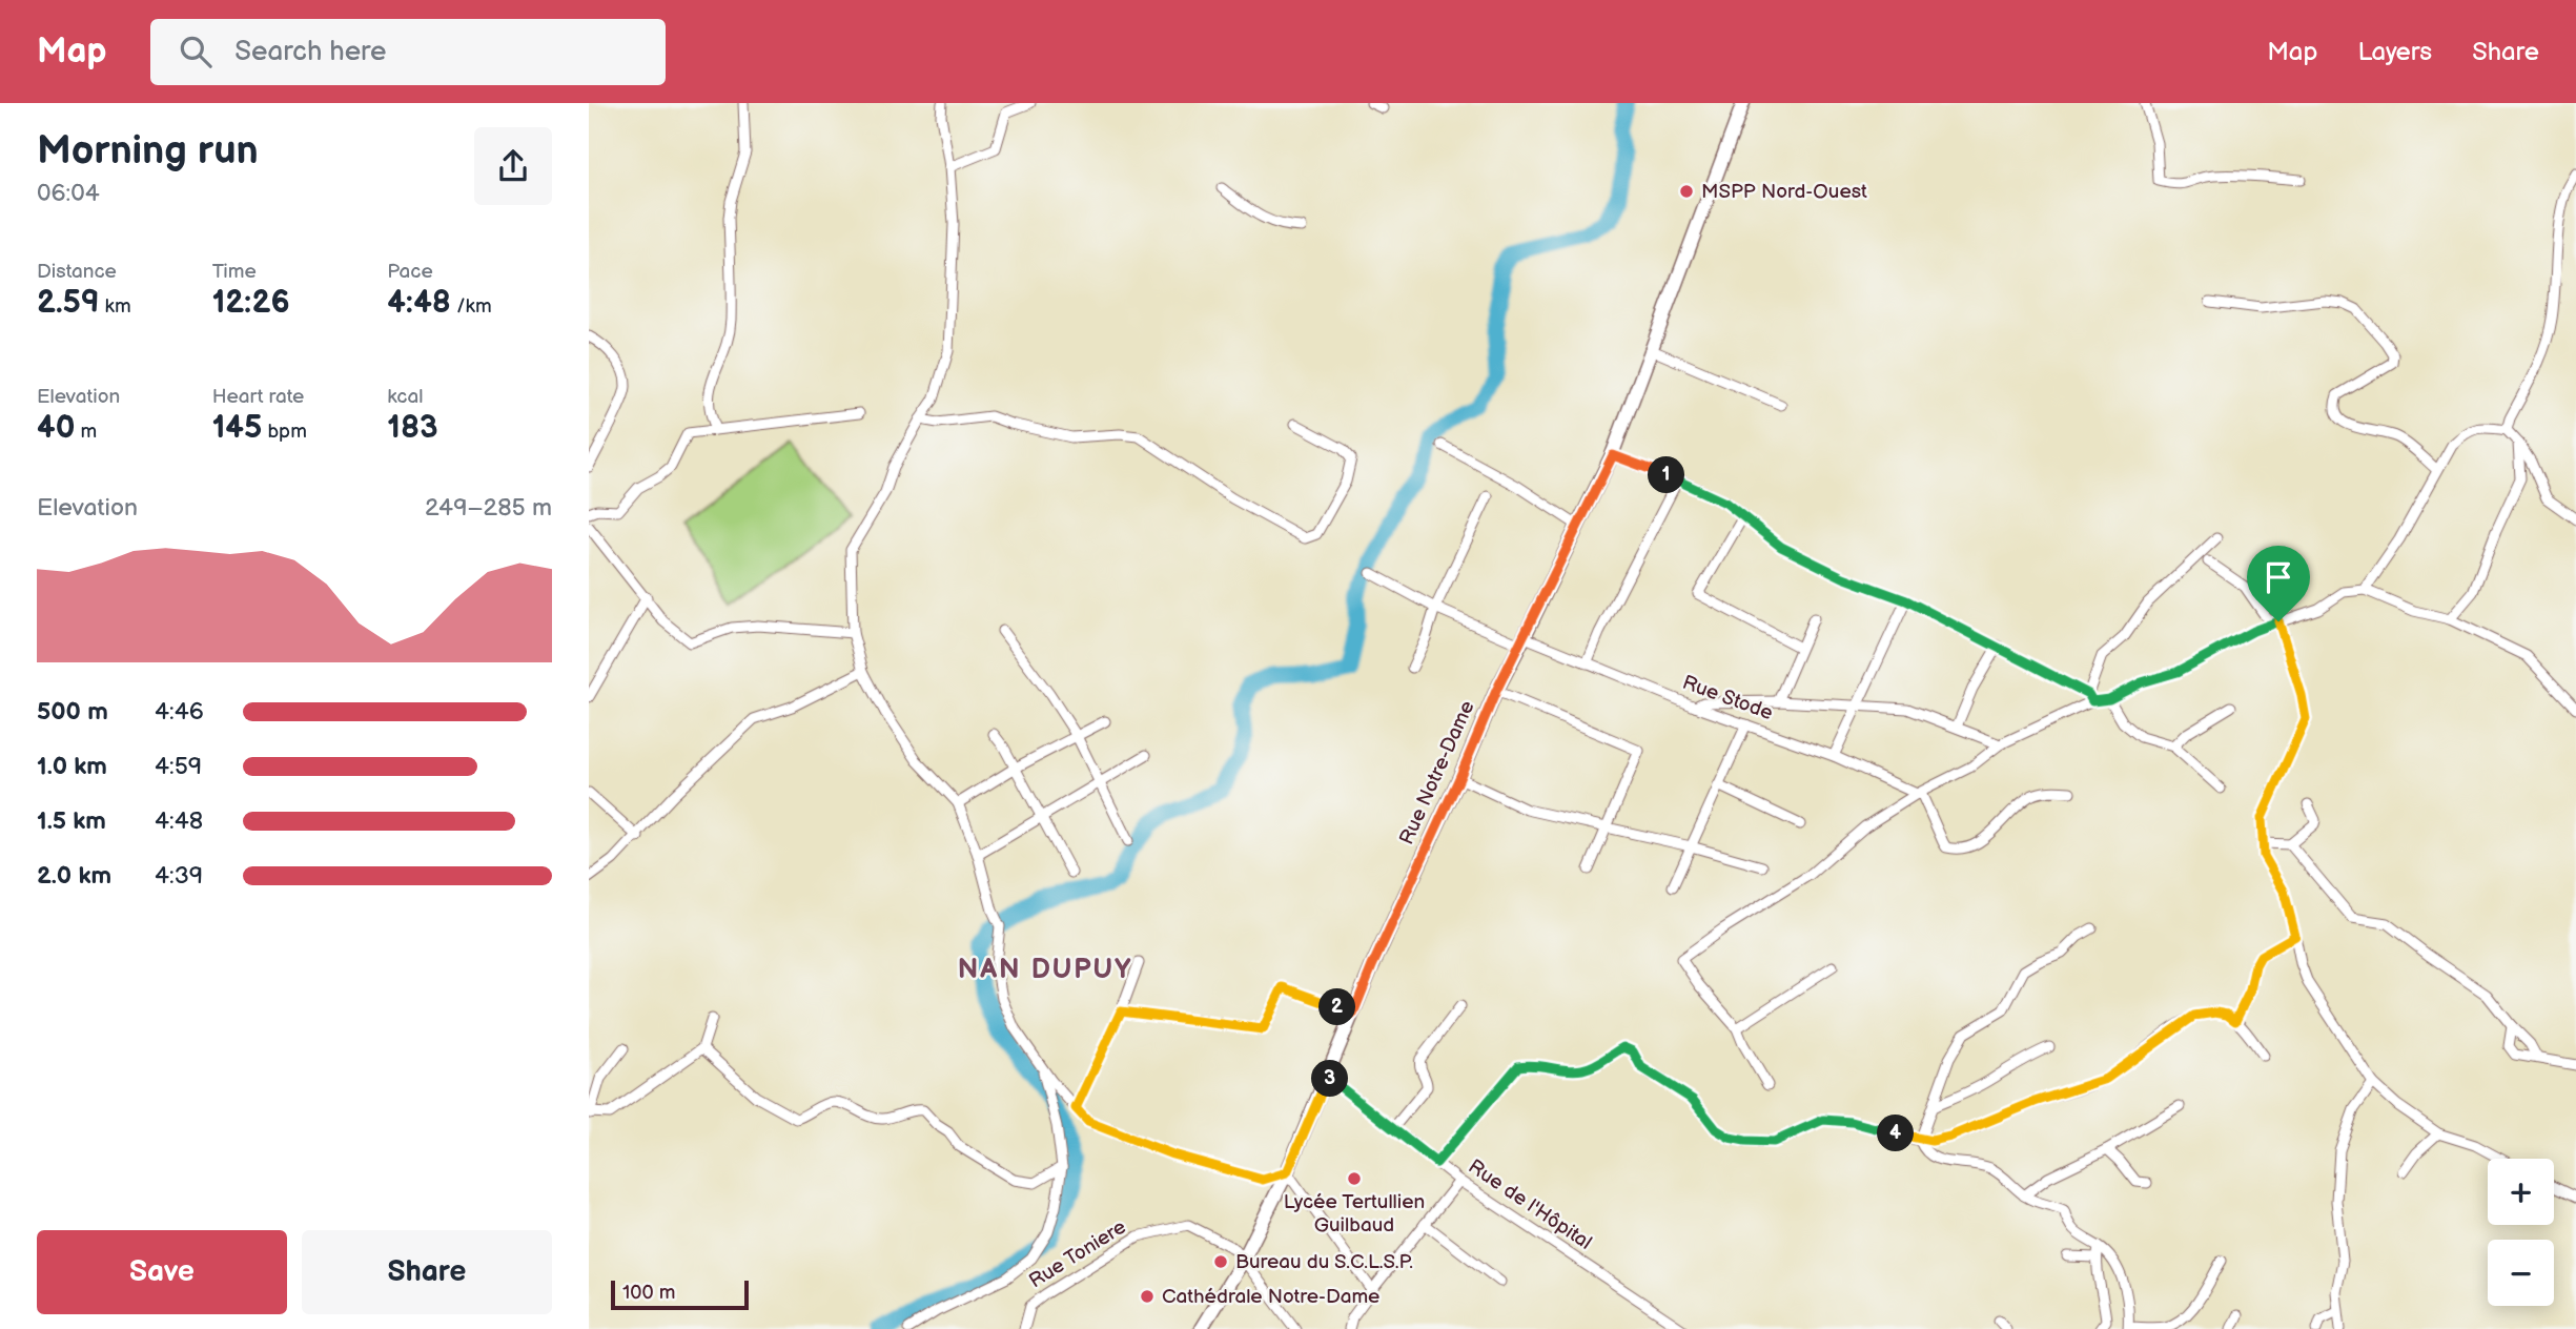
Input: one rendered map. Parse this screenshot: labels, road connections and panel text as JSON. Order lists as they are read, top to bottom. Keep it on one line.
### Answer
{"streets":{"street":["Rue Stode","Rue Notre-Dame","Rue de l'Hôpital","Rue Toniere"]},"crossings":[["Rue Stode","Rue Notre-Dame"],["Rue Notre-Dame","Rue de l'Hôpital"],["Rue Notre-Dame","Rue Toniere"]],"districts":["NAN DUPUY"],"places":["MSPP Nord-Ouest","Lycée Tertullien Guilbaud","Bureau du S.C.L.S.P.","Cathédrale Notre-Dame"],"scale_bar":"100 m","page":{"header":"Map","search":"Search here","nav":["Map","Layers","Share"],"heading":["Morning run","06:04"],"stats":[["Distance","2.59 km"],["Time","12:26"],["Pace","4:48 /km"],["Elevation","40 m"],["Heart rate","145 bpm"],["kcal","183"]],"pins":["1","2","3","4"],"chart":["Elevation","249–285 m"],"list":[{"name":"500 m","note":"4:46"},{"name":"1.0 km","note":"4:59"},{"name":"1.5 km","note":"4:48"},{"name":"2.0 km","note":"4:39"}],"map_buttons":["+","−"],"buttons":["Save","Share"],"scale":"100 m"}}
